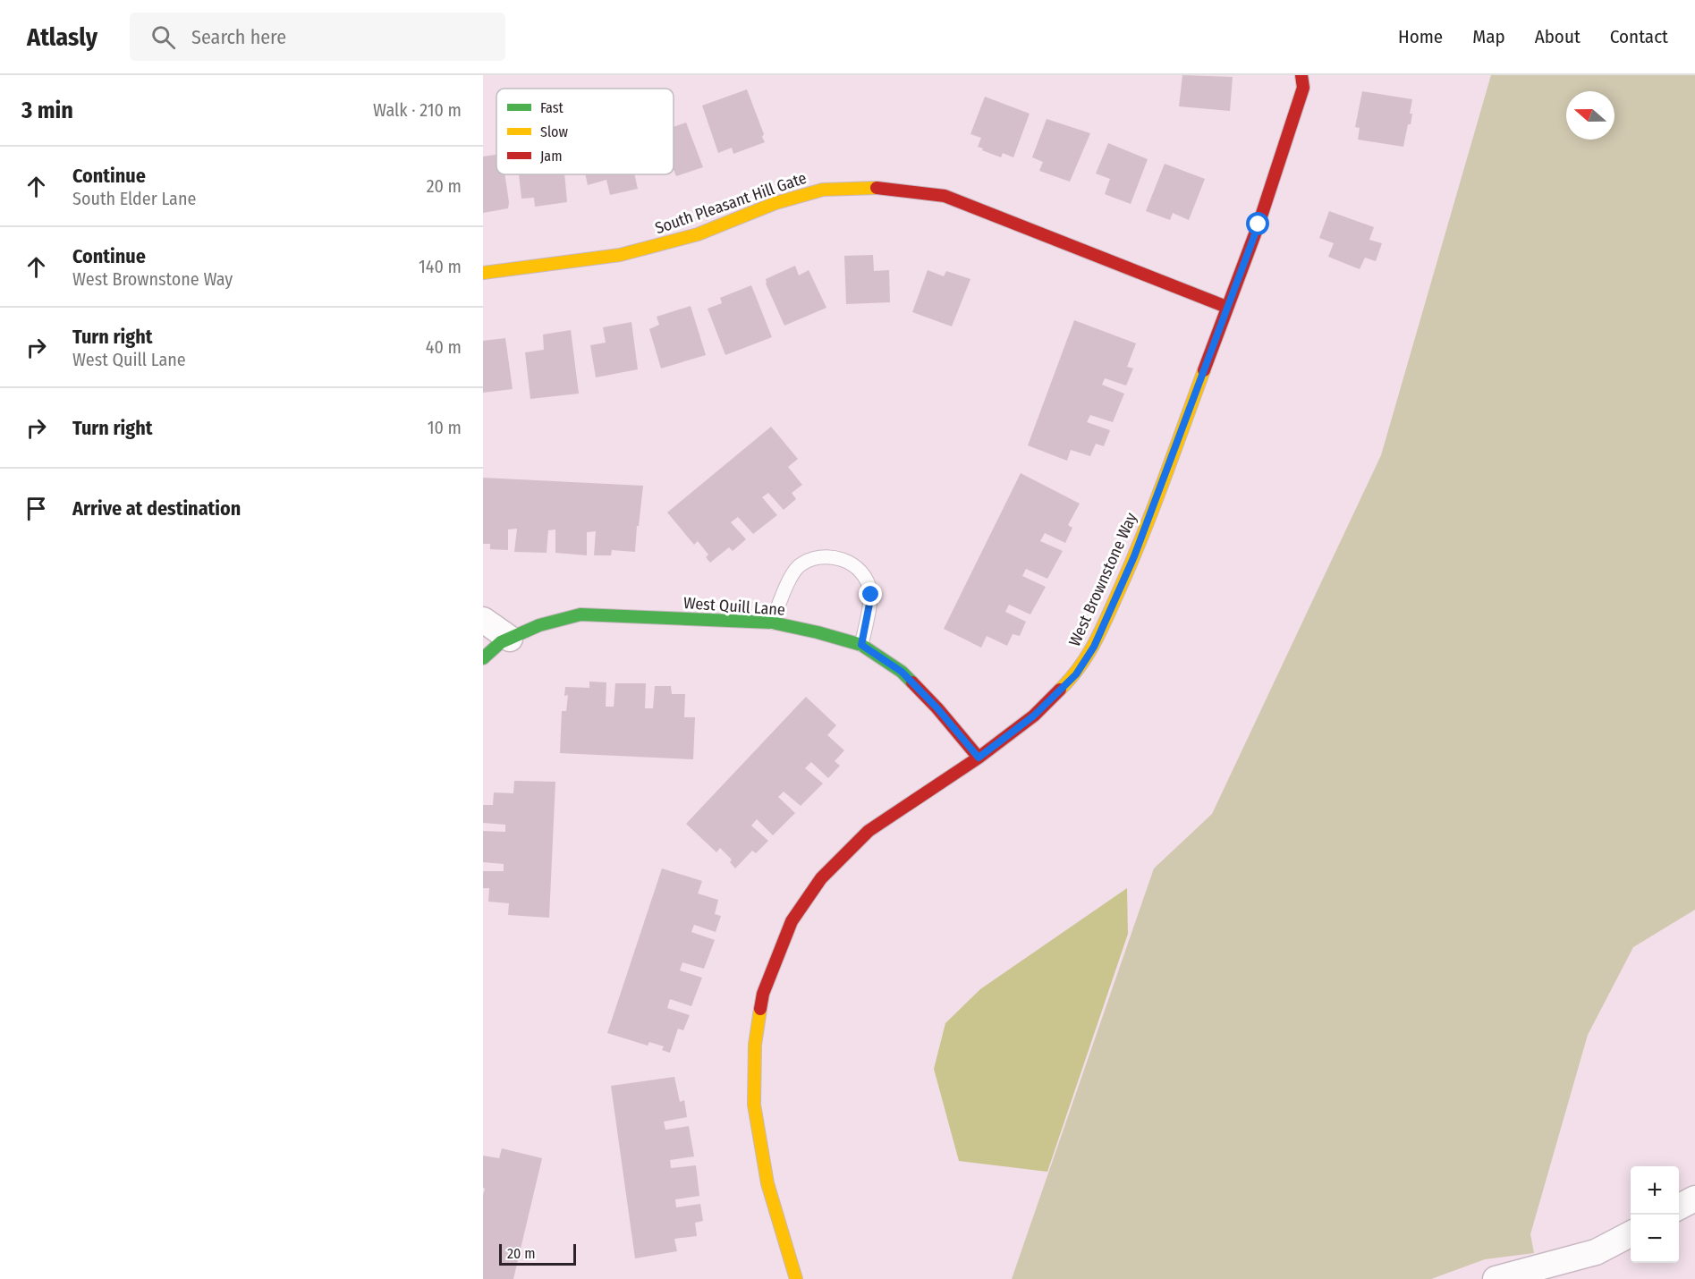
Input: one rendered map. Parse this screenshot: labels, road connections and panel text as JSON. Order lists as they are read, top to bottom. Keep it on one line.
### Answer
{"streets":{"street":["South Pleasant Hill Gate","West Brownstone Way","West Quill Lane"]},"crossings":[["South Pleasant Hill Gate","West Brownstone Way"],["West Brownstone Way","West Quill Lane"]],"legend":["Fast","Slow","Jam"],"scale_bar":"20 m","north":"left","page":{"header":"Atlasly","search":"Search here","nav":["Home","Map","About","Contact"],"heading":["3 min","Walk · 210 m"],"list":[["Continue","South Elder Lane","20 m"],["Continue","West Brownstone Way","140 m"],["Turn right","West Quill Lane","40 m"],["Turn right","10 m"],"Arrive at destination"],"map_buttons":["+","−"],"scale":"20 m"}}
